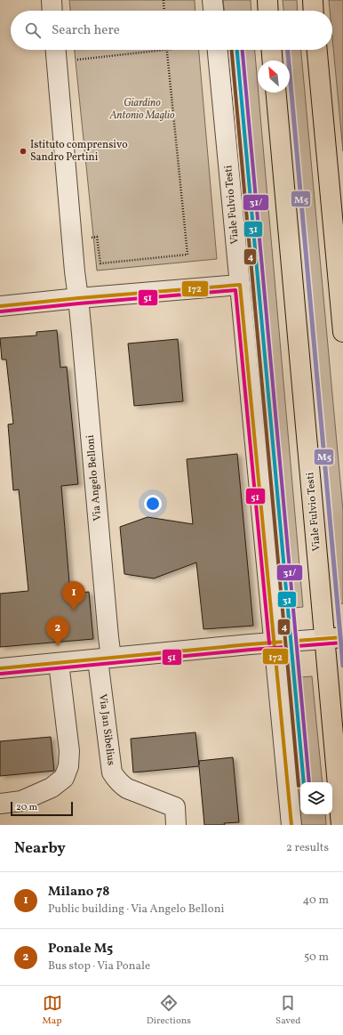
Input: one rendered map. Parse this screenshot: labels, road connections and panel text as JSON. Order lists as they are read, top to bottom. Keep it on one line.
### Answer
{"streets":{"main road":["Viale Fulvio Testi"],"street":["Via Angelo Belloni","Via Jan Sibelius"]},"crossings":[["Via Angelo Belloni","Via Jan Sibelius"]],"parks":["Giardino Antonio Maglio"],"places":["Istituto comprensivo Sandro Pertini"],"lines":["metro line M5","transit line 31","transit line 4","transit line 31/","transit line 172","transit line 51"],"scale_bar":"20 m","north":"top left","page":{"search":"Search here","pins":["1","2"],"scale":"20 m","heading":["Nearby","2 results"],"list":[{"mark":"1","name":"Milano 78","note":"Public building · Via Angelo Belloni","value":"40 m"},{"mark":"2","name":"Ponale M5","note":"Bus stop · Via Ponale","value":"50 m"}],"nav":["Map","Directions","Saved"]}}
